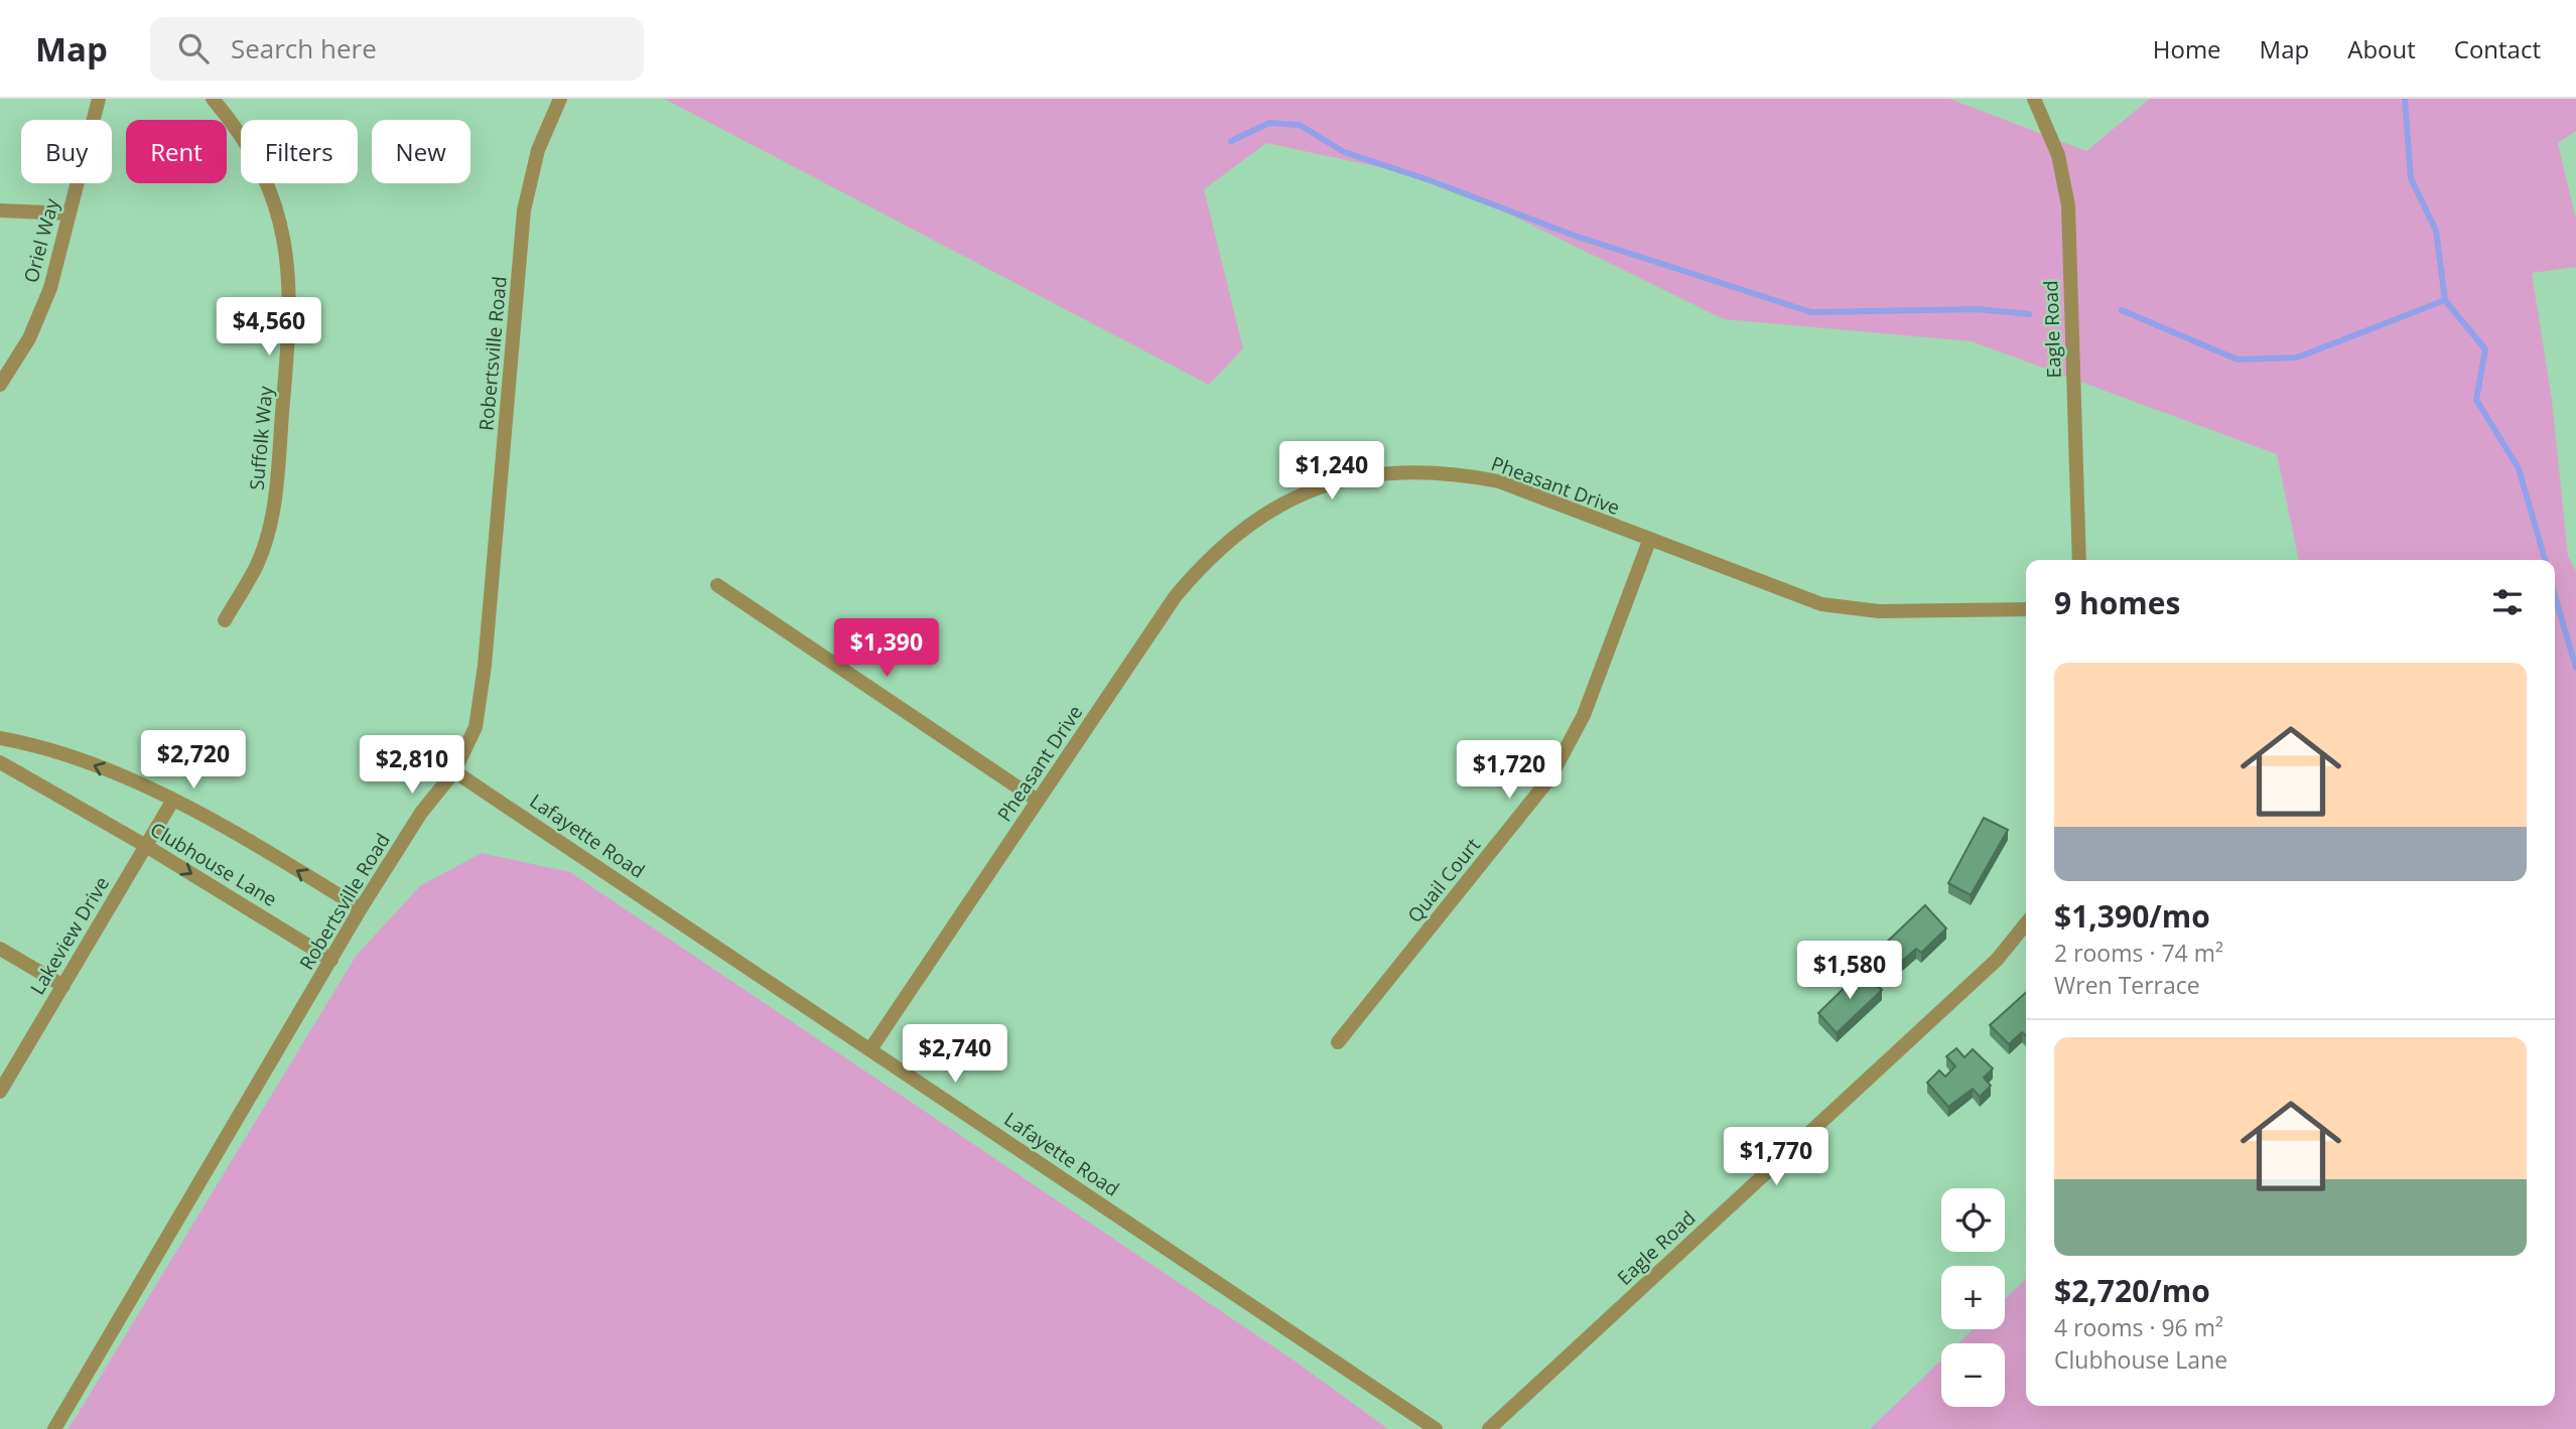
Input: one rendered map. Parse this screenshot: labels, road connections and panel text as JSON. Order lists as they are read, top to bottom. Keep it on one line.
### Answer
{"streets":{"street":["Oriel Way","Eagle Road","Robertsville Road","Suffolk Way","Pheasant Drive","Lafayette Road","Clubhouse Lane","Quail Court","Lakeview Drive"]},"crossings":[["Robertsville Road","Lafayette Road"],["Robertsville Road","Clubhouse Lane"],["Pheasant Drive","Lafayette Road"],["Pheasant Drive","Quail Court"],["Clubhouse Lane","Lakeview Drive"]],"page":{"header":"Map","search":"Search here","nav":["Home","Map","About","Contact"],"chip":["Buy","Rent","Filters","New"],"price":["$4,560","$1,240","$1,390","$2,720","$2,810","$1,720","$1,580","$2,740","$1,770"],"heading":"9 homes","list":[{"name":"$1,390/mo","note":"2 rooms · 74 m² · Wren Terrace"},{"name":"$2,720/mo","note":"4 rooms · 96 m² · Clubhouse Lane"}],"map_buttons":["+","−"]}}
